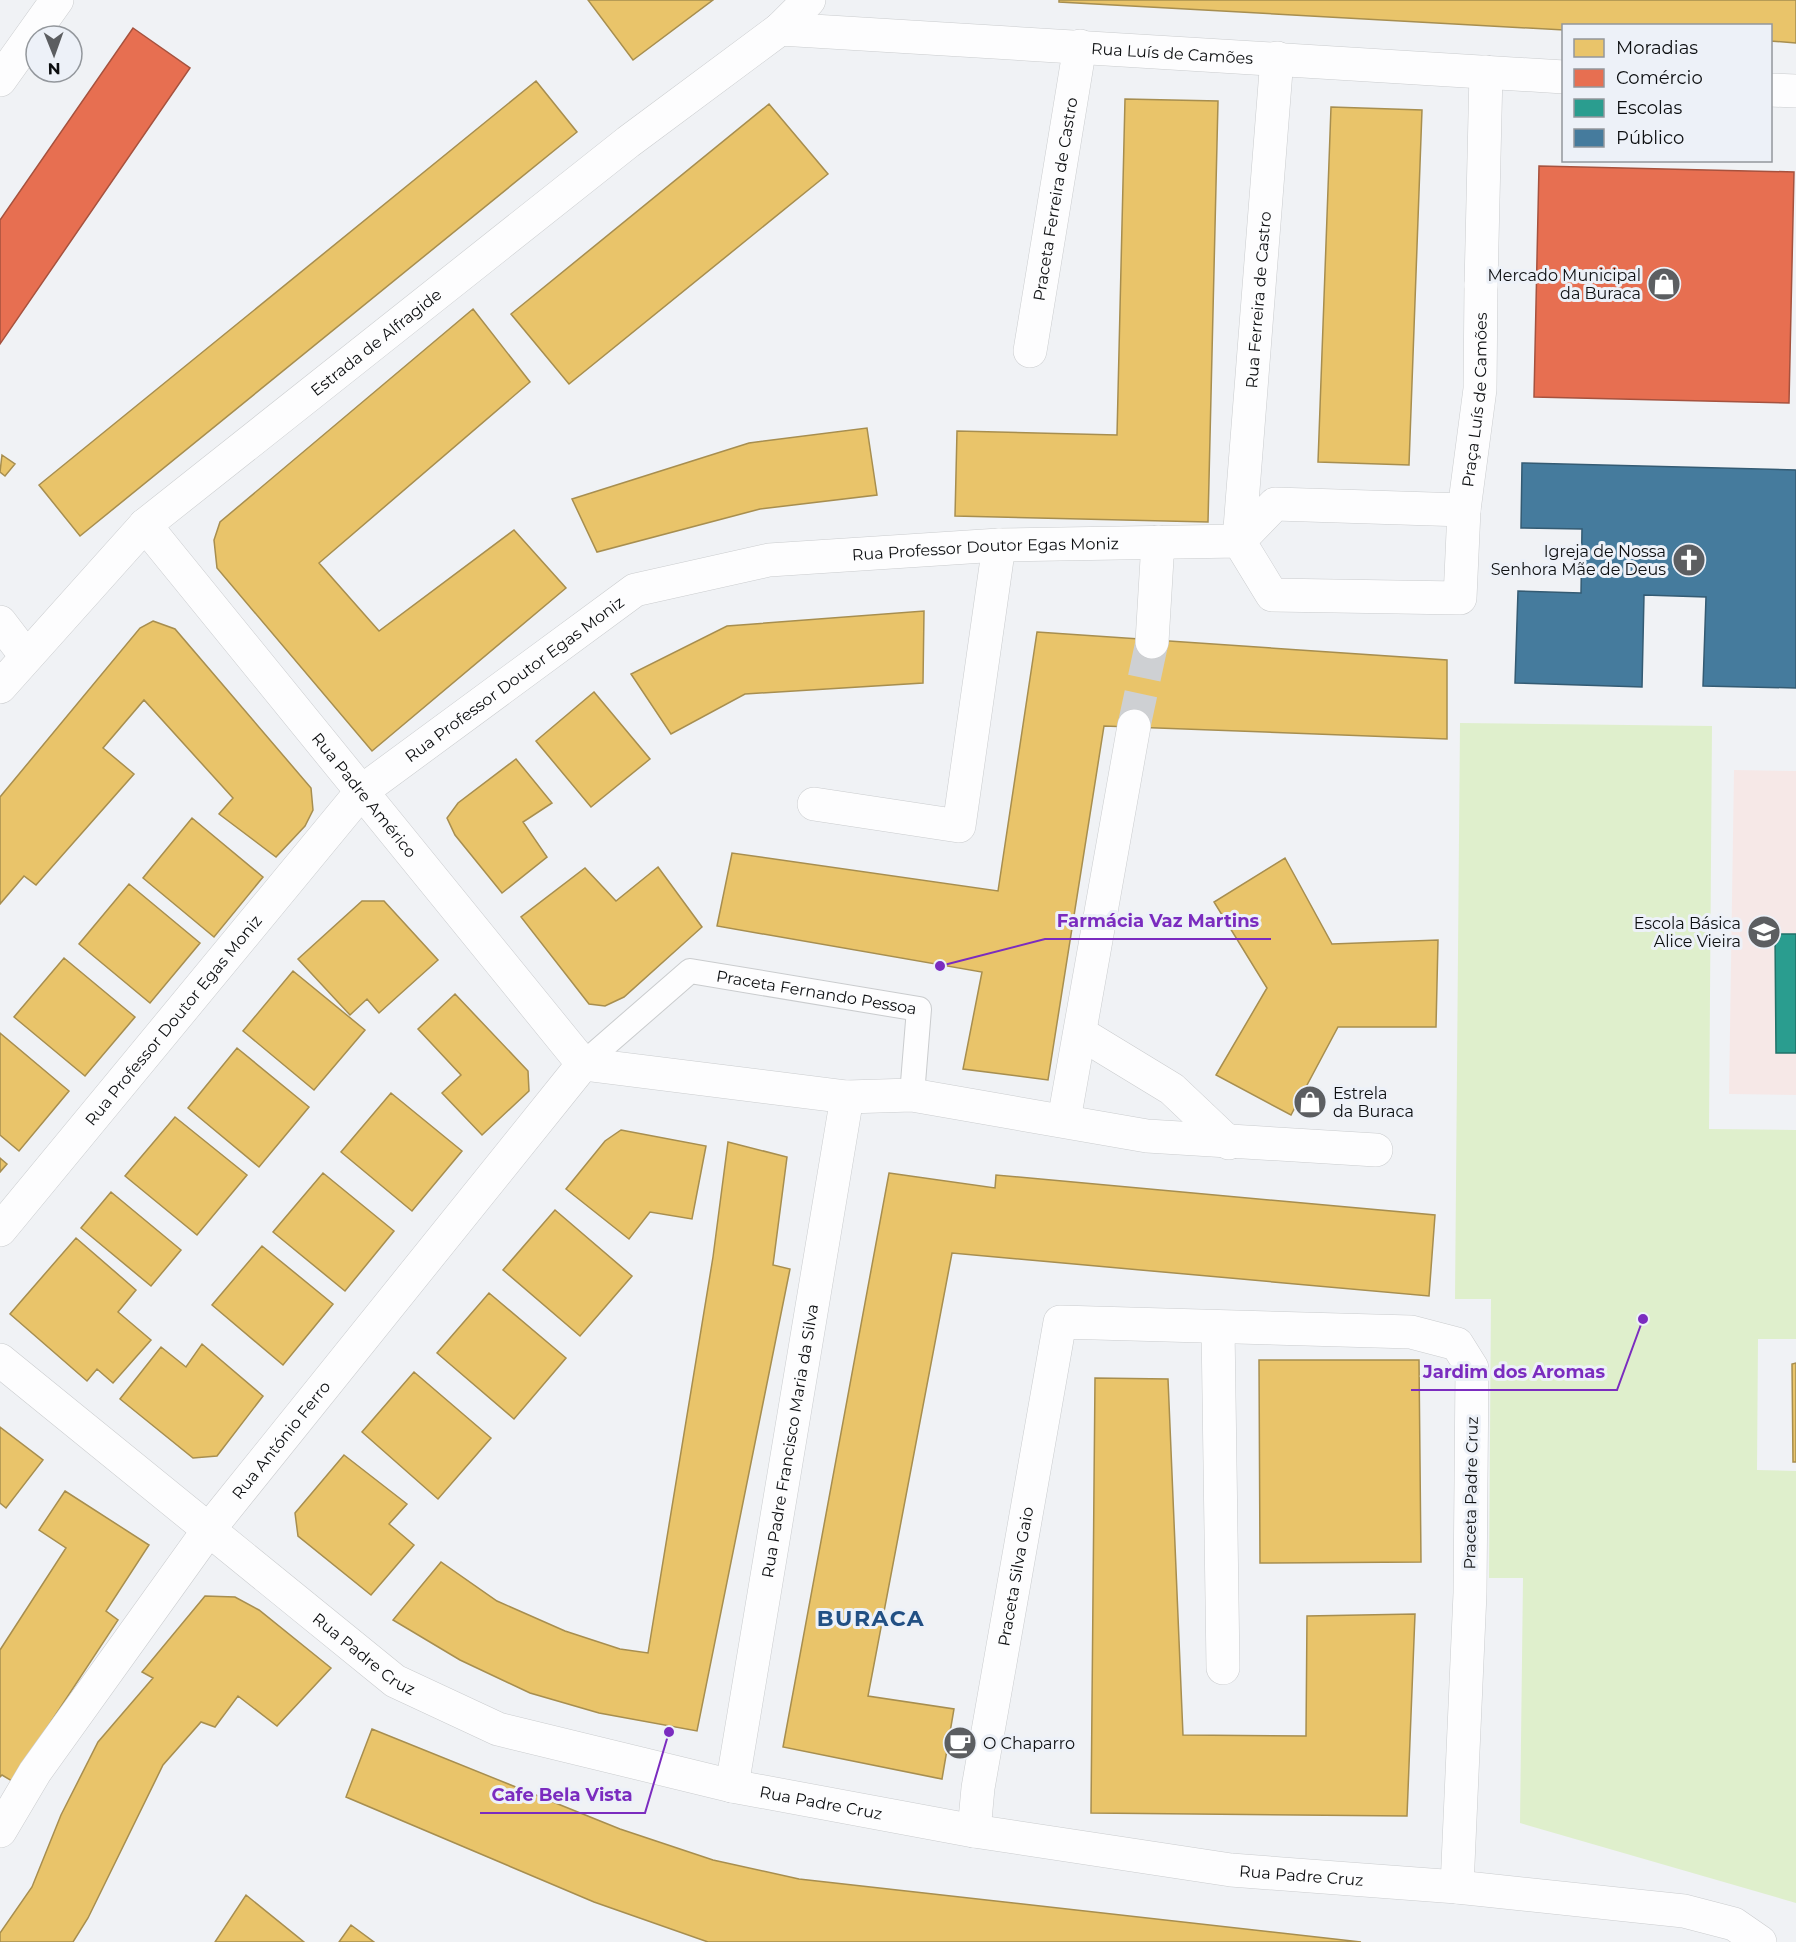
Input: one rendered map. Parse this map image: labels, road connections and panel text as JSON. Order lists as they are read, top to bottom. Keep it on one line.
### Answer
{"streets":{"street":["Rua Luís de Camões","Praceta Ferreira de Castro","Rua Ferreira de Castro","Estrada de Alfragide","Praça Luís de Camões","Rua Professor Doutor Egas Moniz","Rua Padre Américo","Rua António Ferro","Rua Padre Francisco Maria da Silva","Praceta Padre Cruz","Praceta Silva Gaio","Rua Padre Cruz"],"lane":["Praceta Fernando Pessoa"]},"crossings":[["Rua Luís de Camões","Praceta Ferreira de Castro"],["Rua Luís de Camões","Rua Ferreira de Castro"],["Rua Luís de Camões","Estrada de Alfragide"],["Rua Luís de Camões","Praça Luís de Camões"],["Rua Ferreira de Castro","Rua Professor Doutor Egas Moniz"],["Estrada de Alfragide","Rua Padre Américo"],["Rua Professor Doutor Egas Moniz","Rua Padre Américo"],["Rua Padre Américo","Praceta Fernando Pessoa"],["Rua Padre Américo","Rua António Ferro"],["Praceta Fernando Pessoa","Rua António Ferro"],["Rua António Ferro","Rua Padre Cruz"],["Rua Padre Francisco Maria da Silva","Rua Padre Cruz"],["Praceta Padre Cruz","Praceta Silva Gaio"],["Praceta Padre Cruz","Rua Padre Cruz"],["Praceta Silva Gaio","Rua Padre Cruz"]],"districts":["BURACA"],"places":{"shop":["Mercado Municipal da Buraca","Estrela da Buraca"],"church":["Igreja de Nossa Senhora Mãe de Deus"],"school or university":["Escola Básica Alice Vieira"],"other":["Farmácia Vaz Martins","Jardim dos Aromas","Cafe Bela Vista"],"cafe":["O Chaparro"]},"legend":["Moradias","Comércio","Escolas","Público"],"north":"bottom"}
